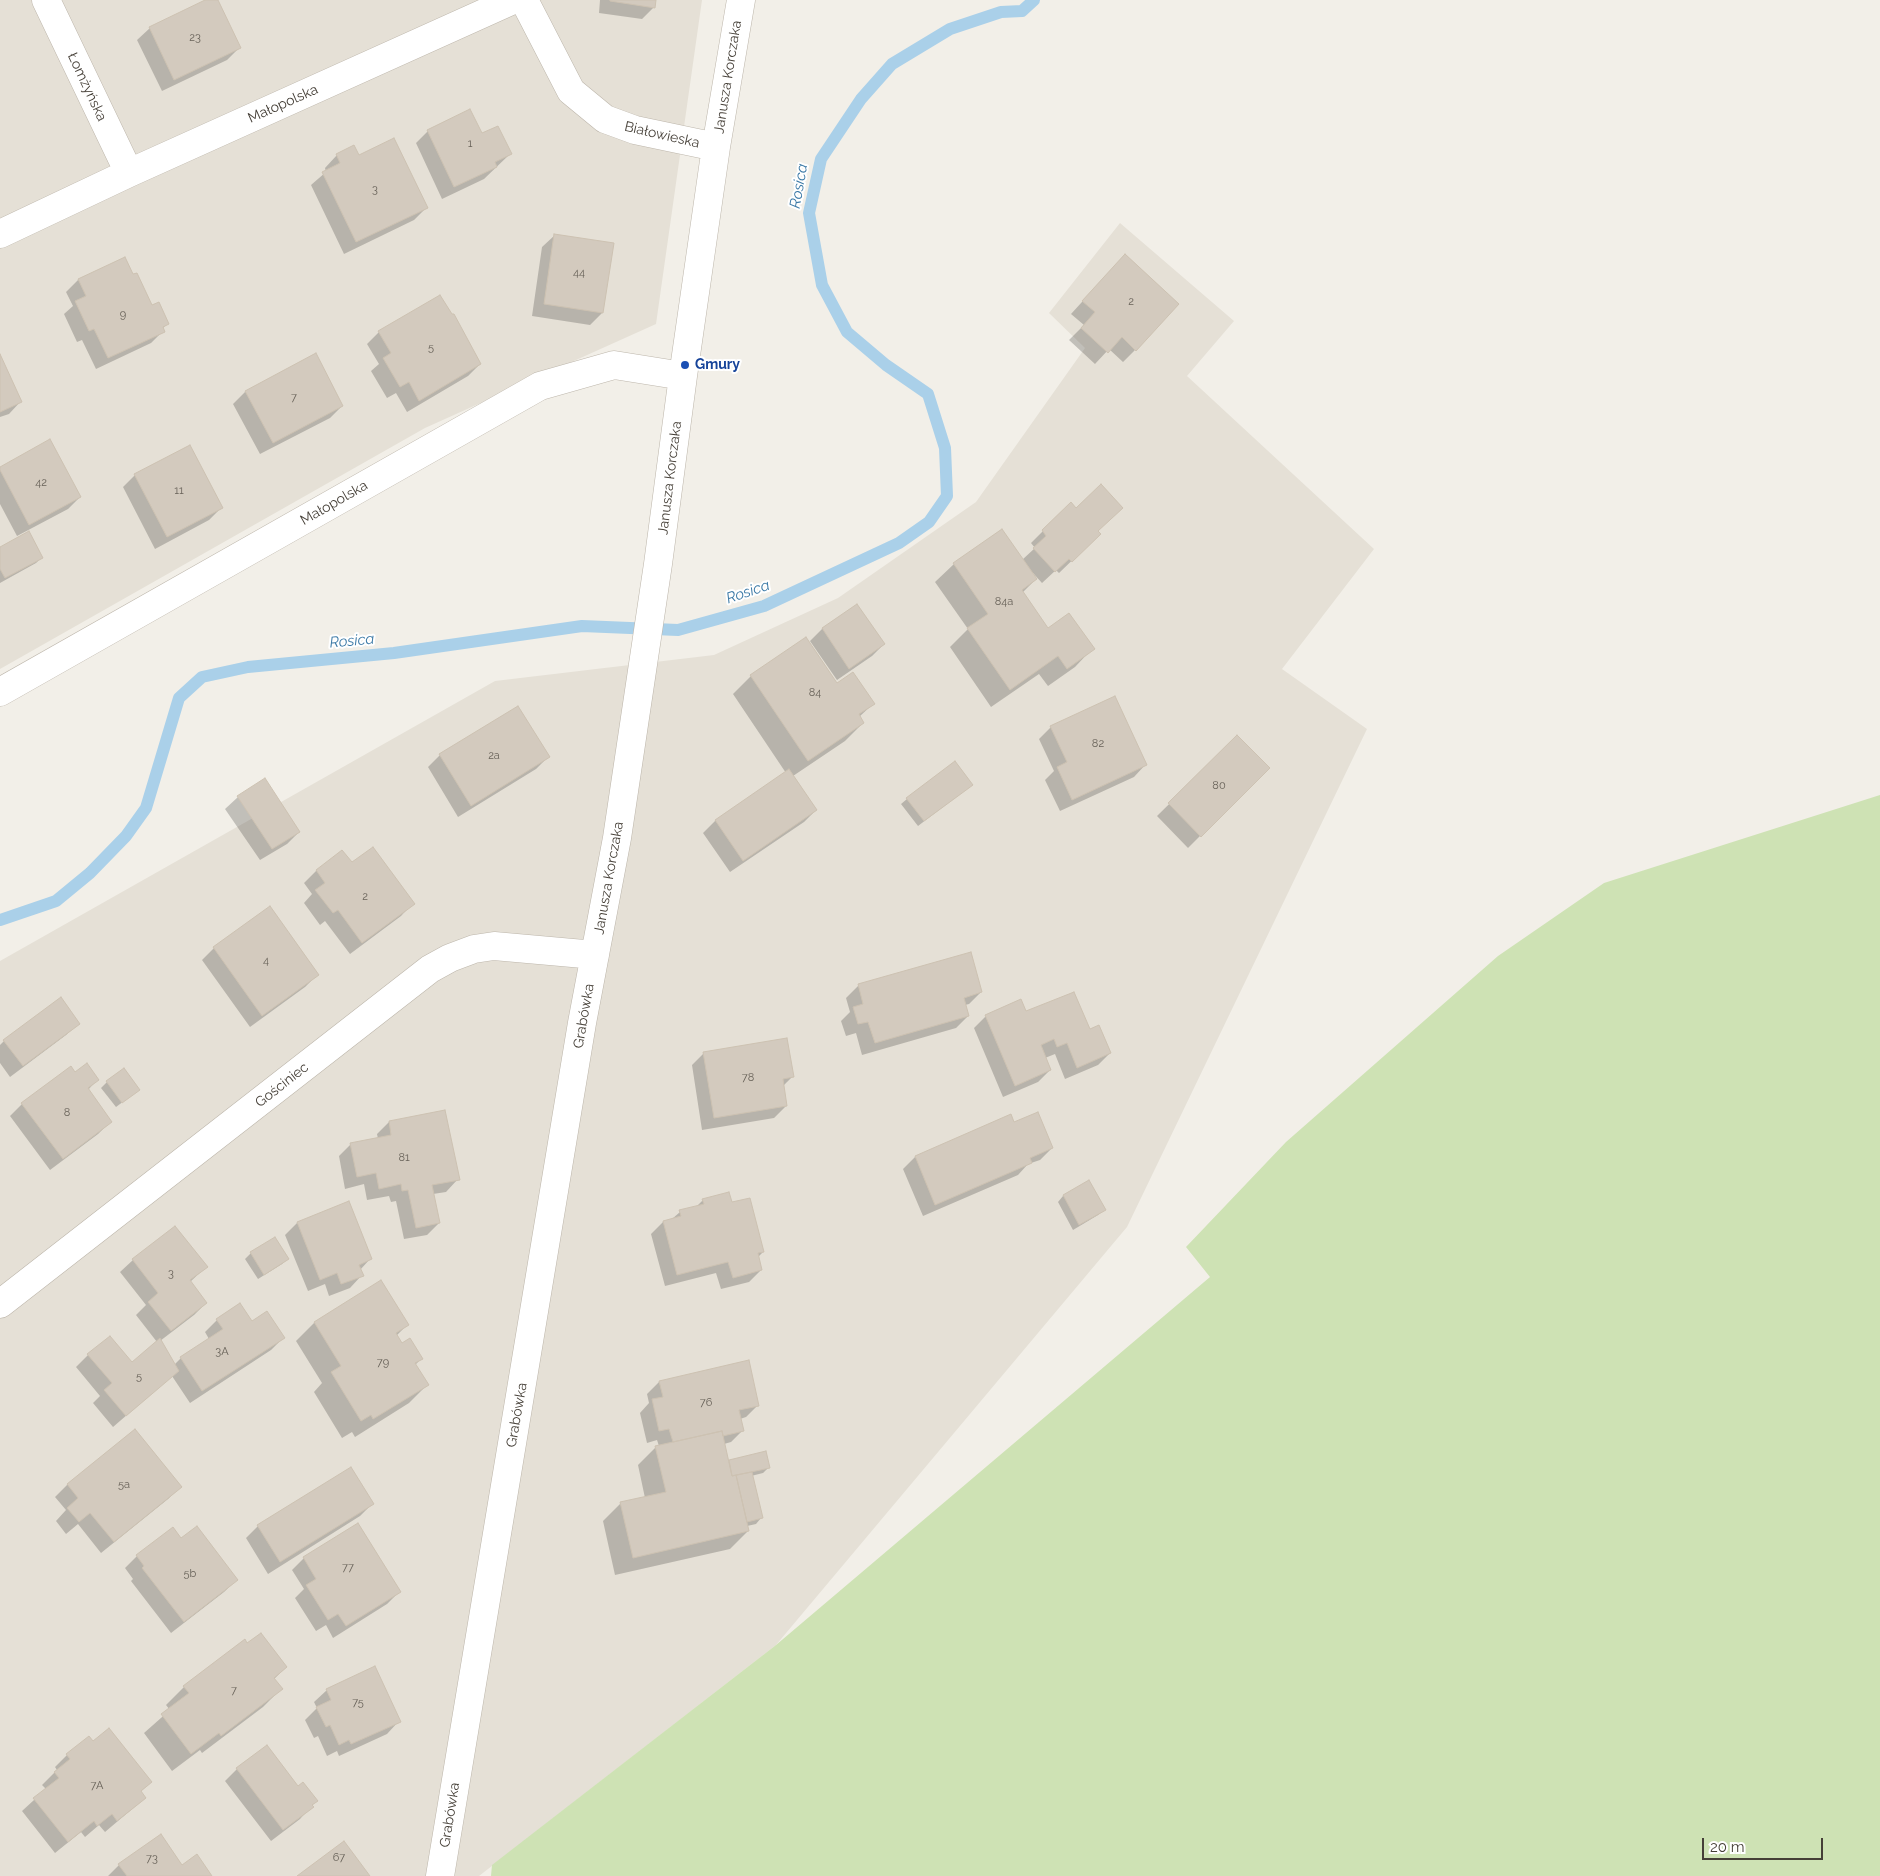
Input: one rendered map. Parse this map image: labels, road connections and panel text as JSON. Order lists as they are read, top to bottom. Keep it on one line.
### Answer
{"streets":{"street":["Janusza Korczaka","Łomżyńska","Małopolska","Białowieska","Grabówka","Gościniec"]},"crossings":[["Janusza Korczaka","Małopolska"],["Janusza Korczaka","Białowieska"],["Janusza Korczaka","Grabówka"],["Janusza Korczaka","Gościniec"],["Łomżyńska","Małopolska"],["Grabówka","Gościniec"]],"water":["Rosica"],"places":["Gmury"],"house_numbers":["23","1","3","44","2","9","5","7","42","11","84a","84","82","2a","80","2","4","78","8","81","3","3A","79","5","76","5a","77","5b","7","75","7A","67","73"],"scale_bar":"20 m"}
